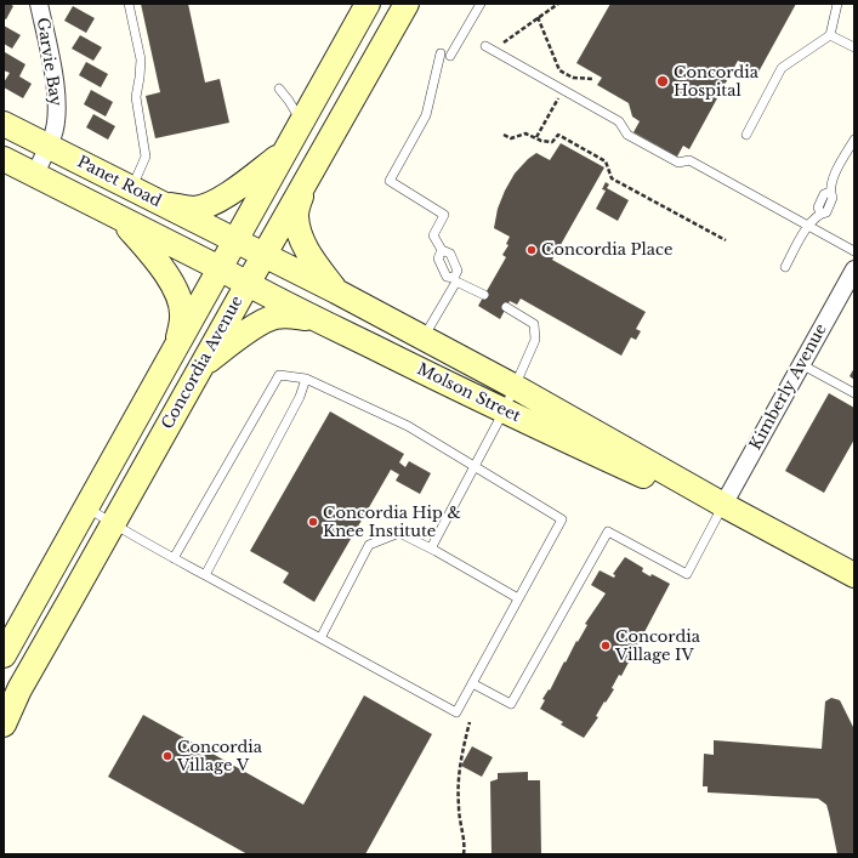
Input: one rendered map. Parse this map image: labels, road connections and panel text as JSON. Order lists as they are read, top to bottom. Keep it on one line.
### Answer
{"streets":{"main road":["Panet Road","Concordia Avenue","Molson Street"],"street":["Garvie Bay","Kimberly Avenue"]},"crossings":[["Garvie Bay","Panet Road"],["Panet Road","Concordia Avenue"],["Panet Road","Molson Street"],["Concordia Avenue","Molson Street"],["Kimberly Avenue","Molson Street"]],"places":["Concordia Hospital","Concordia Place","Concordia Hip & Knee Institute","Concordia Village IV","Concordia Village V"]}
